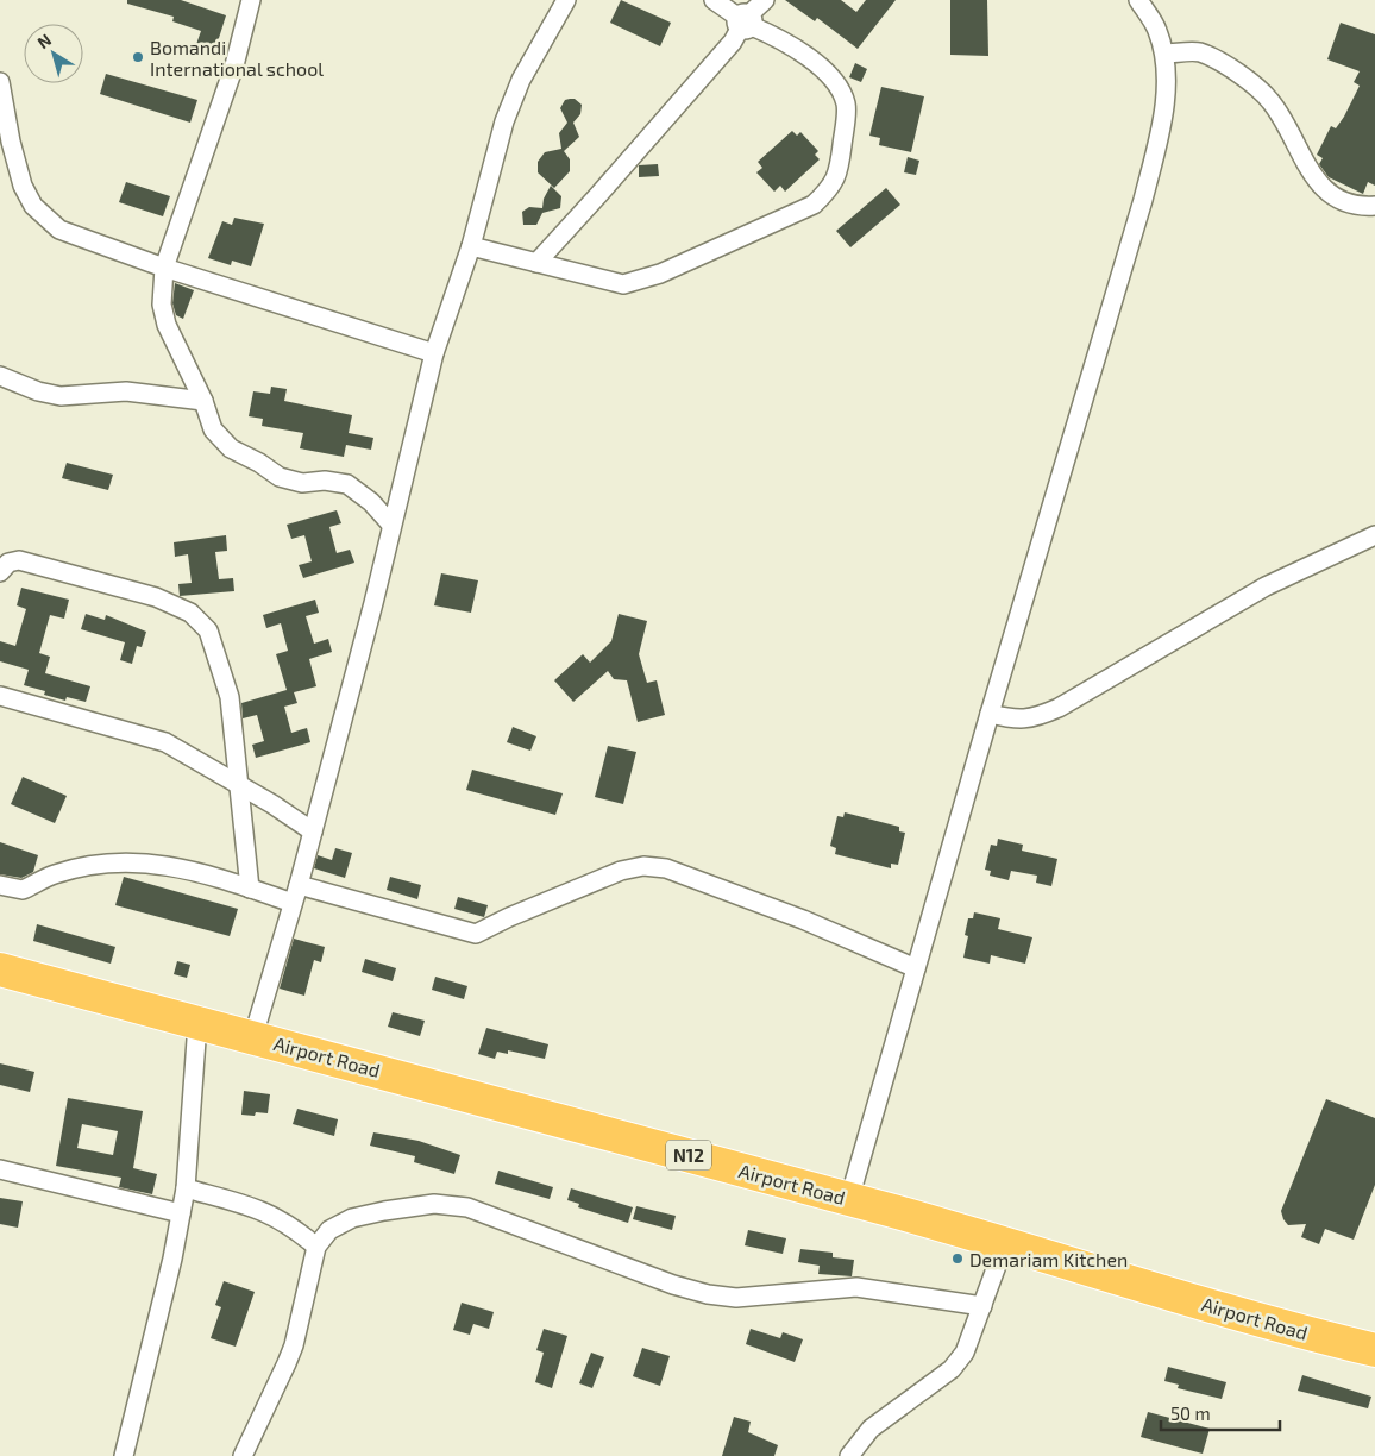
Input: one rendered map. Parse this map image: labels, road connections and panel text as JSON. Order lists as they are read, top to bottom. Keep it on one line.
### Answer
{"streets":{"highway":["Airport Road","N12"]},"places":["Bomandi International school","Demariam Kitchen"],"scale_bar":"50 m","north":"top left"}
